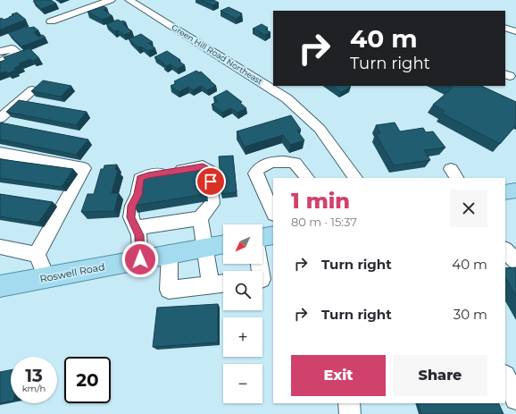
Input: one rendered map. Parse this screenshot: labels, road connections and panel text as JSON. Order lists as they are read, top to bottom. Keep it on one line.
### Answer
{"streets":{"main road":["Roswell Road"],"street":["Green Hill Road Northeast"]},"north":"bottom left","page":{"turn":["40 m","Turn right"],"heading":["1 min","80 m · 15:37"],"map_buttons":["+","−"],"list":[{"name":"Turn right","value":"40 m"},{"name":"Turn right","value":"30 m"}],"buttons":["Exit","Share"],"speed":"13 km/h","limit":"20"}}
